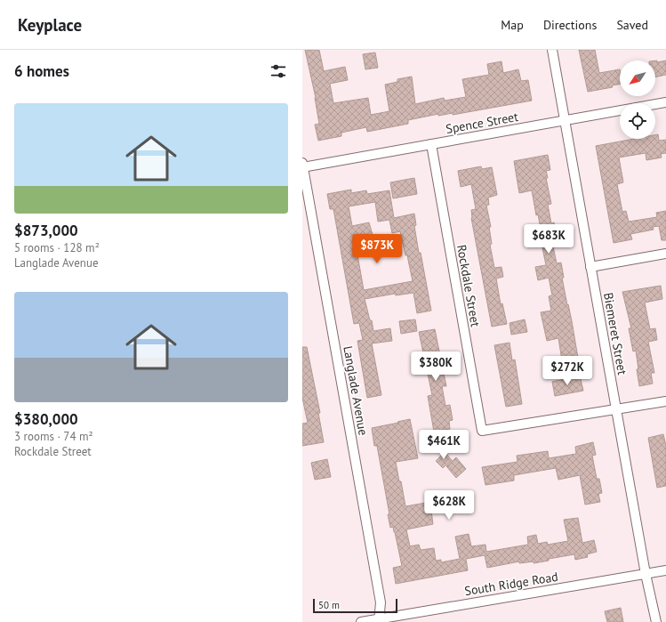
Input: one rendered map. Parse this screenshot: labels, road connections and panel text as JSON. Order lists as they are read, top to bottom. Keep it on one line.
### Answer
{"streets":{"street":["Spence Street","Rockdale Street","Biemeret Street","Langlade Avenue","South Ridge Road"]},"crossings":[["Spence Street","Rockdale Street"],["Spence Street","Biemeret Street"],["Spence Street","Langlade Avenue"],["Rockdale Street","Biemeret Street"],["Biemeret Street","South Ridge Road"],["Langlade Avenue","South Ridge Road"]],"scale_bar":"50 m","north":"bottom left","page":{"header":"Keyplace","nav":["Map","Directions","Saved"],"heading":"6 homes","list":[{"name":"$873,000","note":"5 rooms · 128 m² · Langlade Avenue"},{"name":"$380,000","note":"3 rooms · 74 m² · Rockdale Street"}],"price":["$683K","$873K","$380K","$272K","$461K","$628K"],"scale":"50 m"}}
